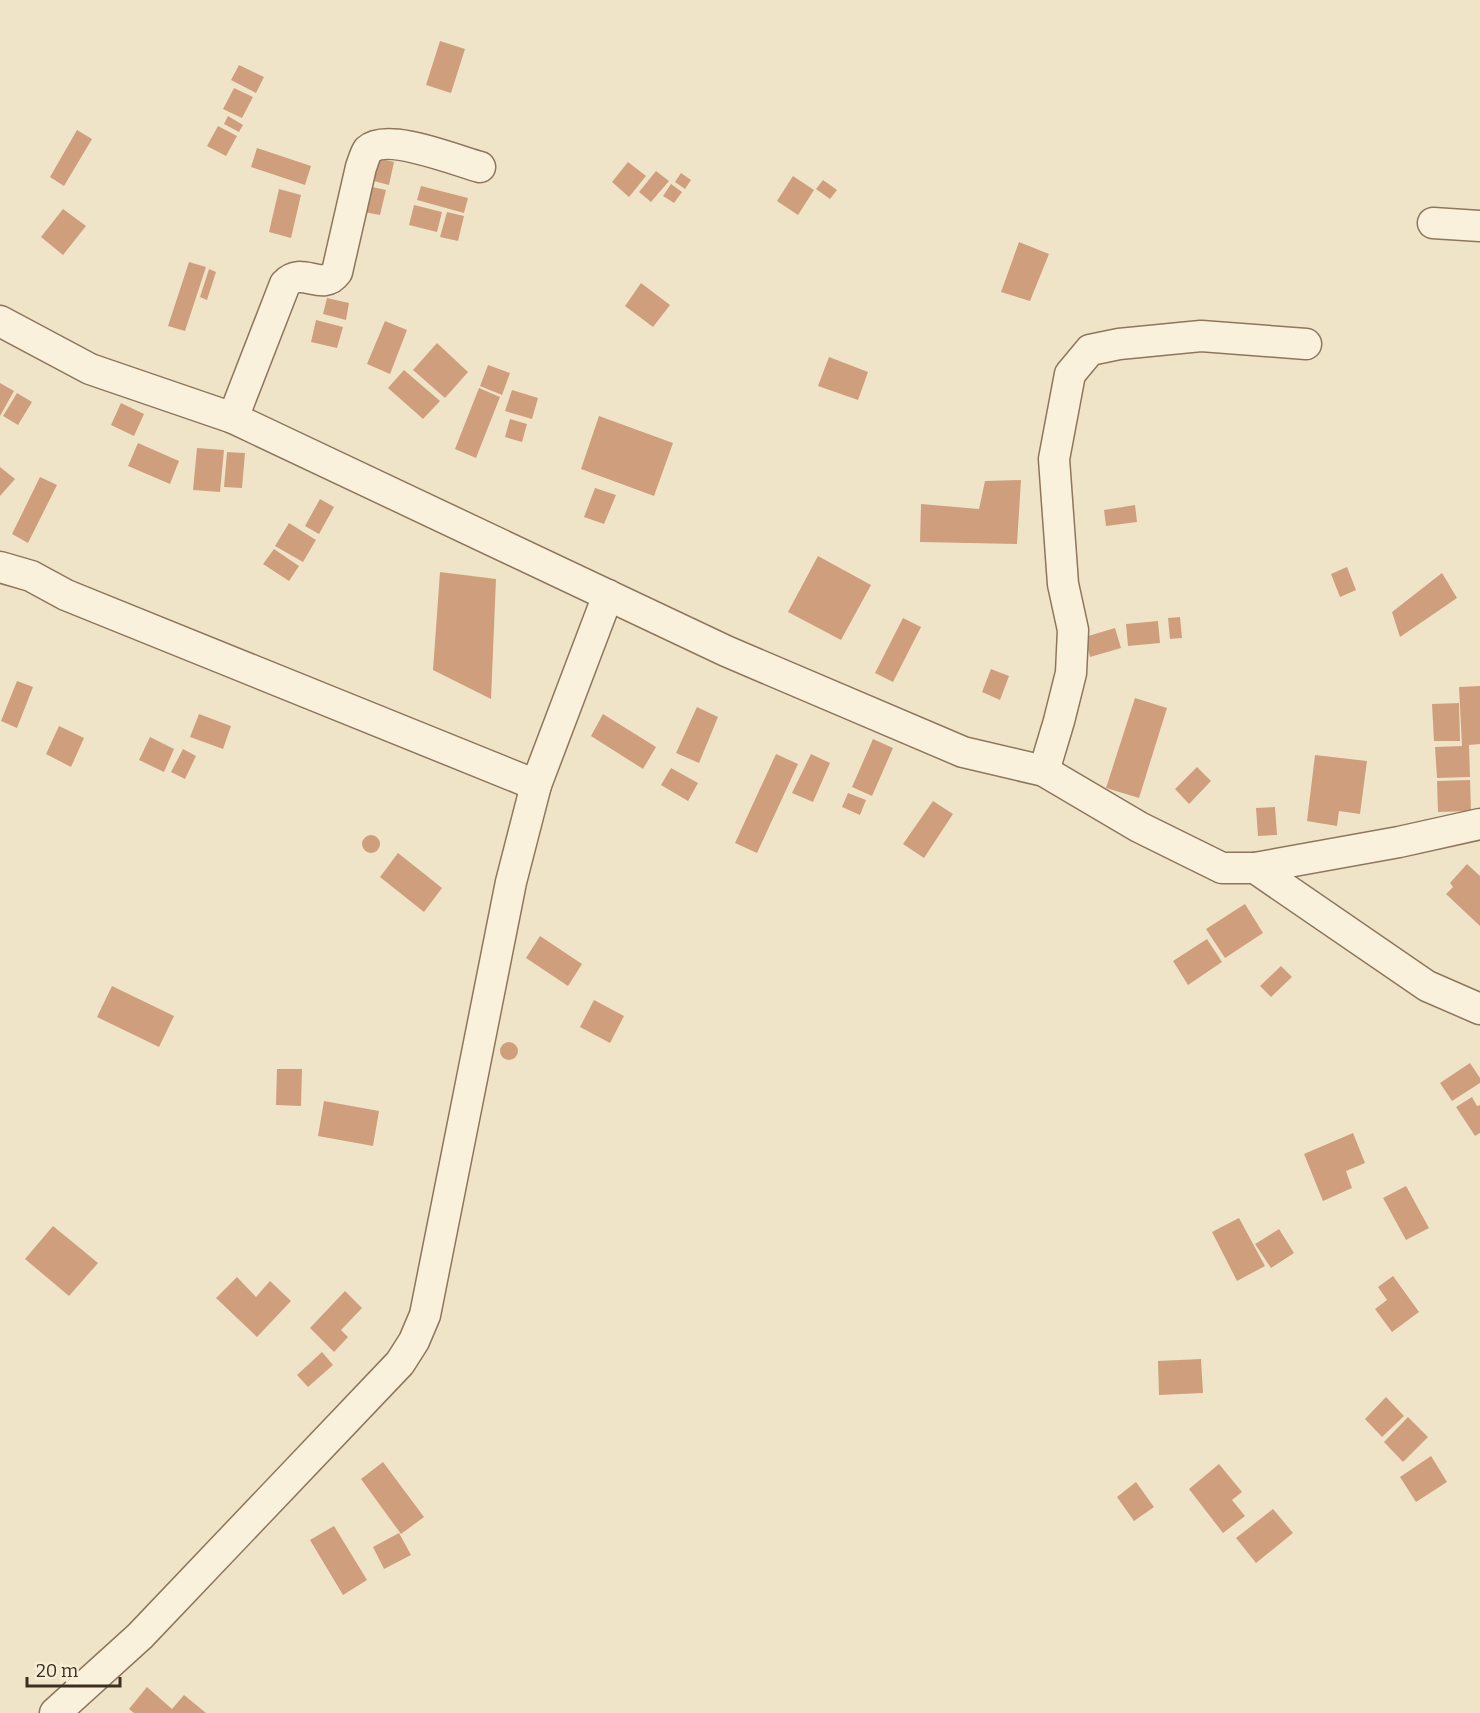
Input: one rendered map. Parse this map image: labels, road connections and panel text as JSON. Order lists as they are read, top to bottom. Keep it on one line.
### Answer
{"scale_bar":"20 m"}
